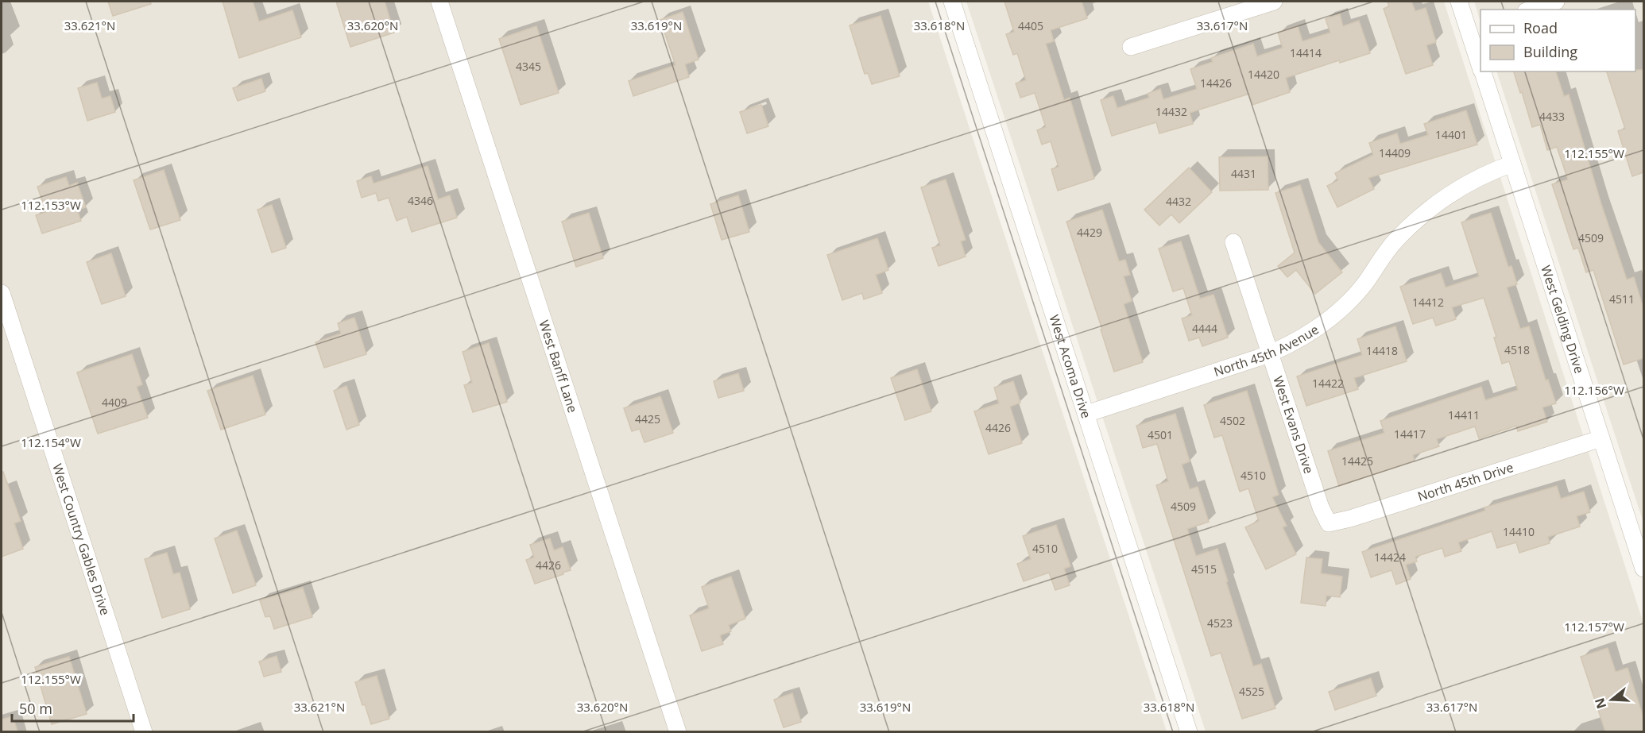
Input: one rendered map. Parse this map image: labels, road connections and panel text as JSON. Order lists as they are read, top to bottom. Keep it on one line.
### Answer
{"streets":{"street":["West Gelding Drive","North 45th Avenue","West Acoma Drive","West Banff Lane","West Evans Drive","North 45th Drive","West Country Gables Drive"]},"crossings":[["West Gelding Drive","North 45th Avenue"],["West Gelding Drive","North 45th Drive"],["North 45th Avenue","West Acoma Drive"],["North 45th Avenue","West Evans Drive"],["West Evans Drive","North 45th Drive"]],"house_numbers":["4405","14414","4345","14420","14426","14432","4433","14401","14409","4431","4346","4432","4429","4509","4511","14412","4444","4518","14418","14422","4409","14411","4425","4502","4426","14417","4501","14425","4510","4509","14410","4510","14424","4426","4515","4523","4525"],"legend":["Road","Building"],"scale_bar":"50 m","north":"left","coordinates":["33.621°N","33.620°N","33.619°N","33.618°N","33.617°N","112.155°W","112.153°W","112.156°W","112.154°W","112.157°W"]}
